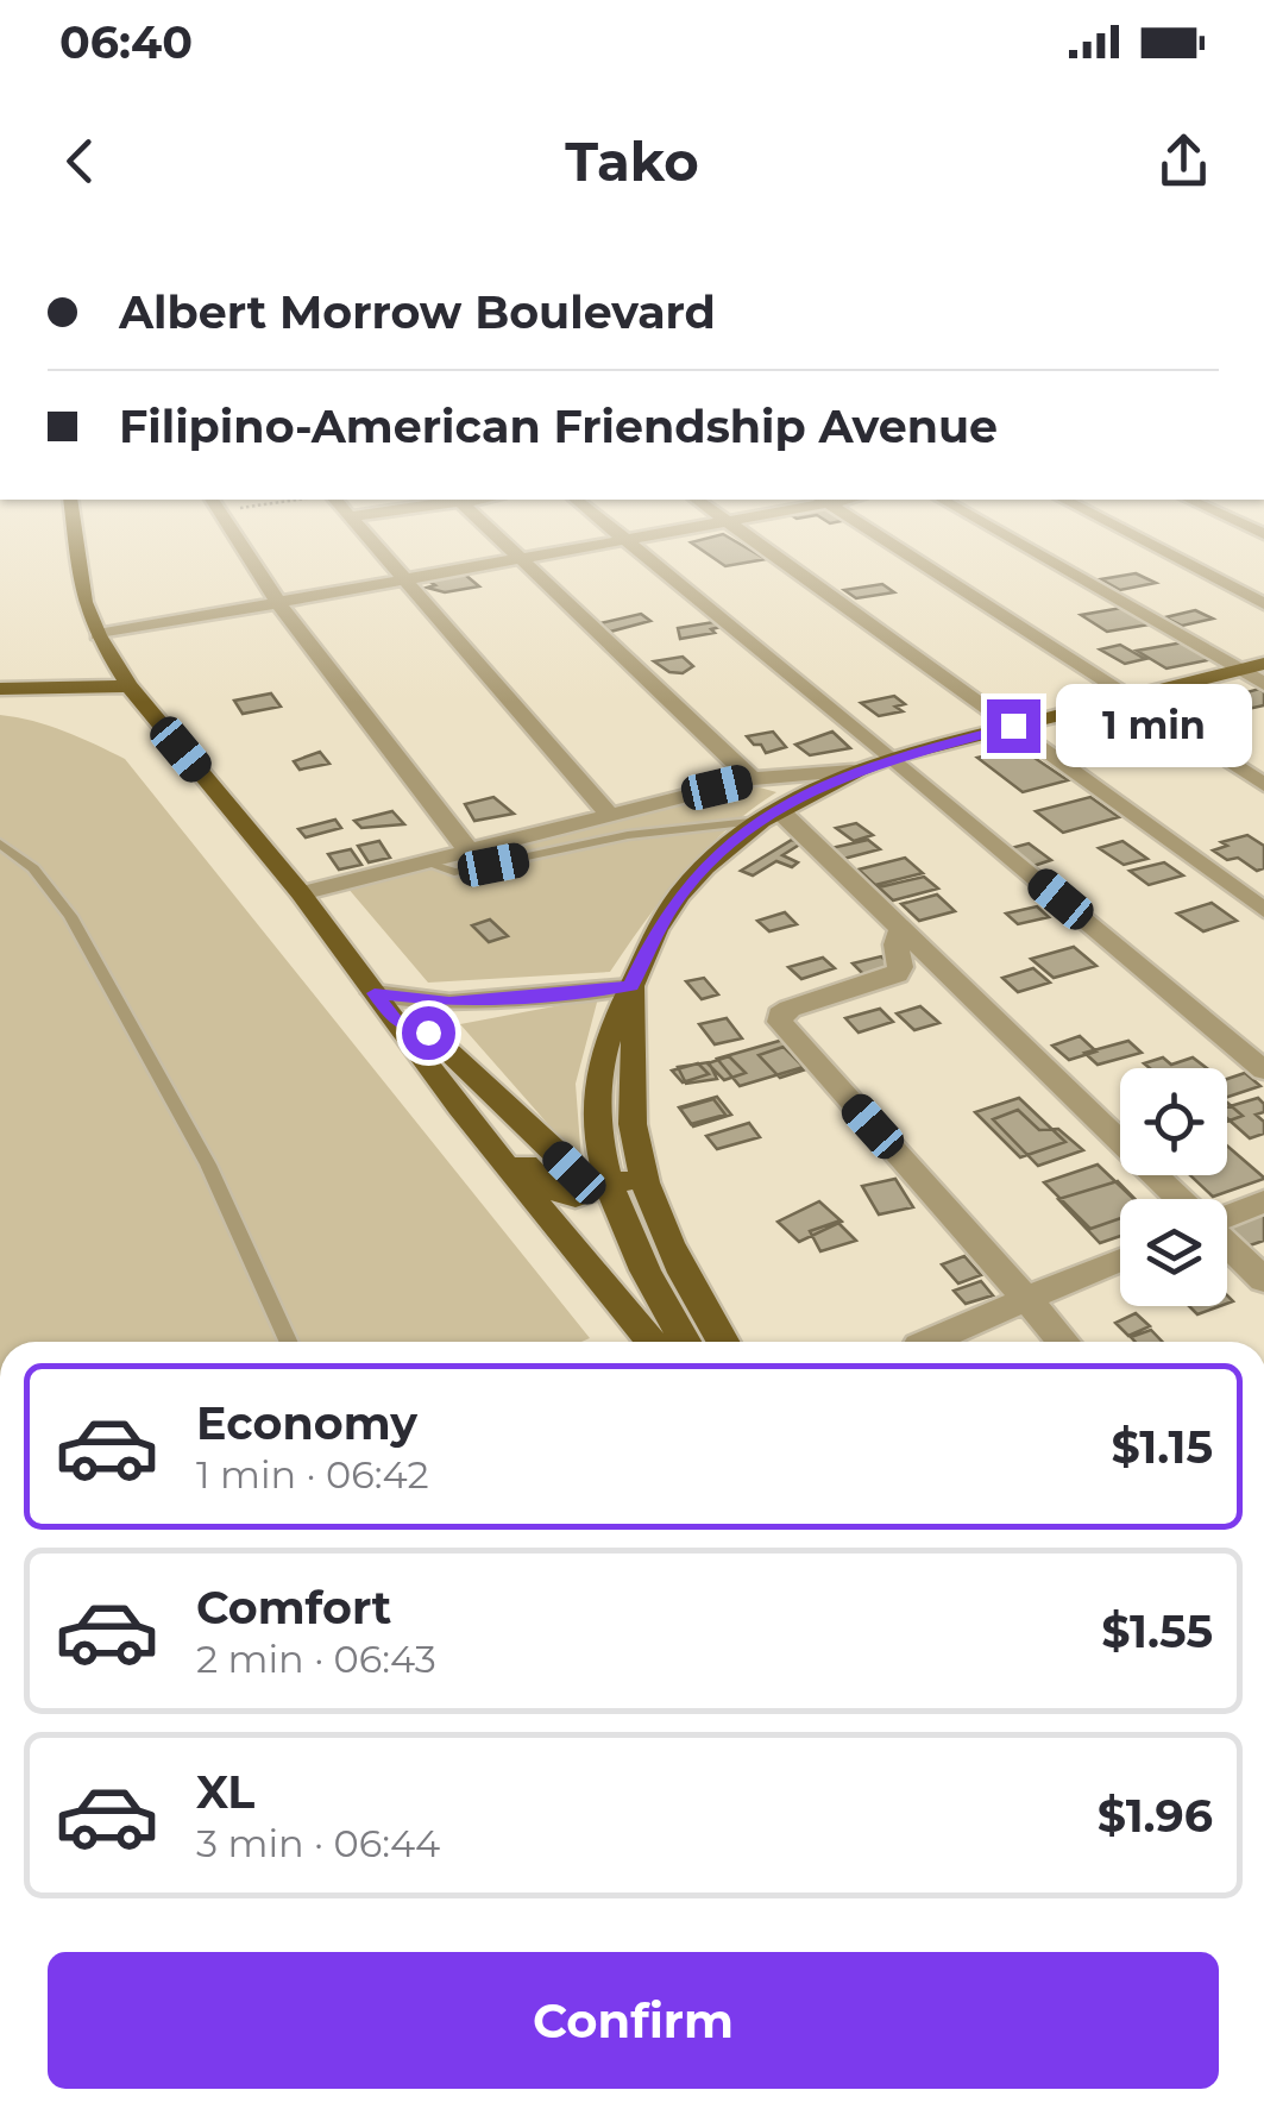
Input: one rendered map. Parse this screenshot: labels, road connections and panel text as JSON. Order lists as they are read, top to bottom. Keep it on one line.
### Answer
{"page":{"status":"06:40","header":"Tako","banner":["Albert Morrow Boulevard","Filipino-American Friendship Avenue"],"bubble":"1 min","list":[{"name":"Economy","note":"1 min · 06:42","value":"$1.15"},{"name":"Comfort","note":"2 min · 06:43","value":"$1.55"},{"name":"XL","note":"3 min · 06:44","value":"$1.96"}],"buttons":"Confirm"}}
